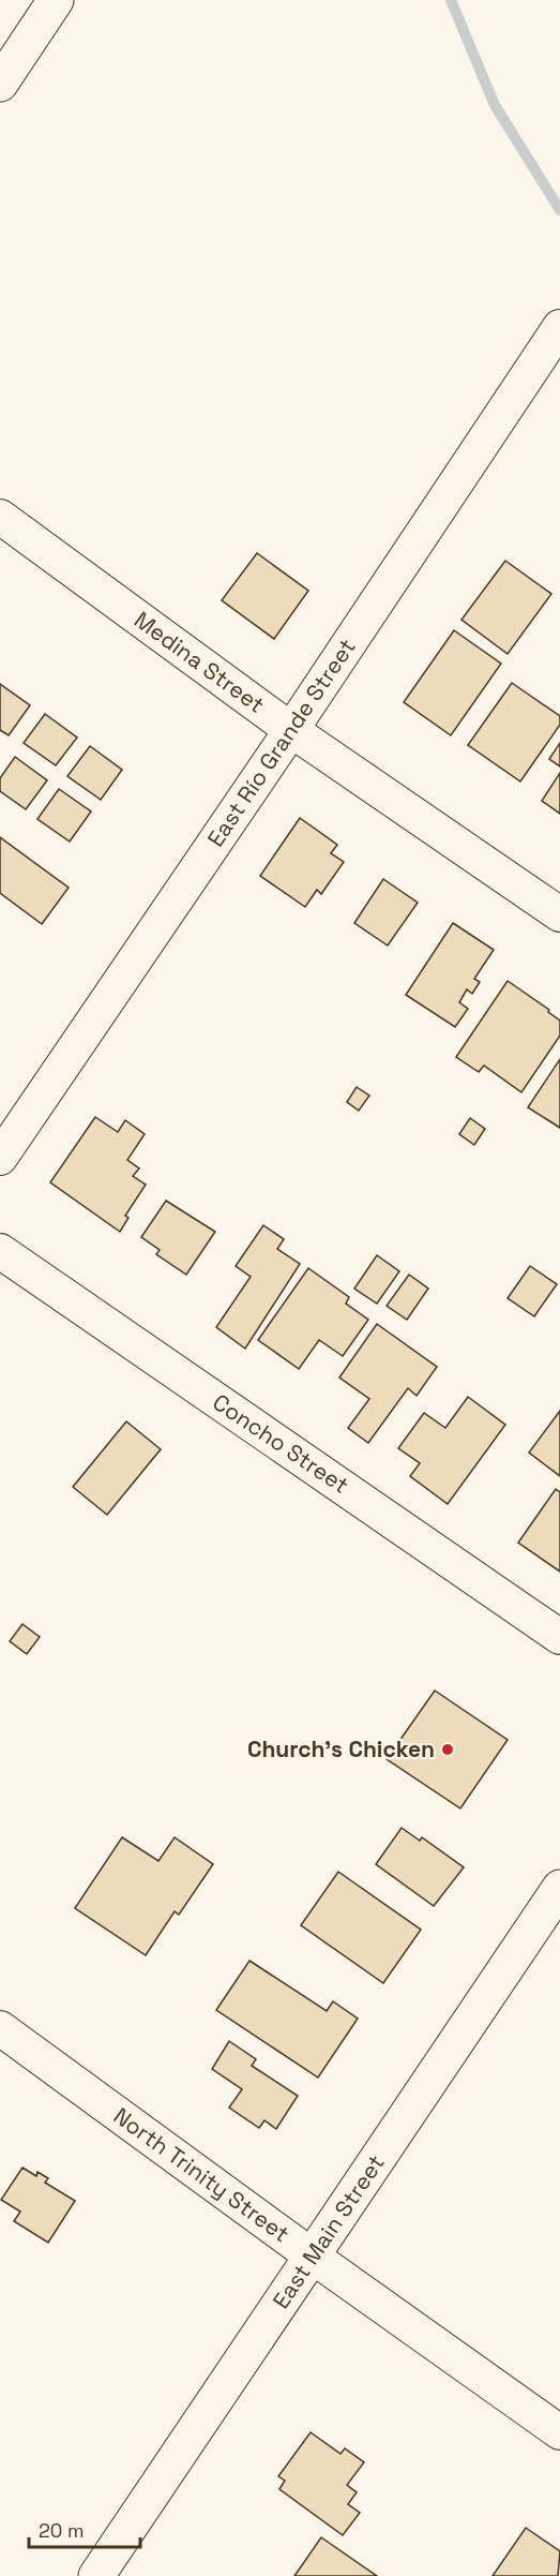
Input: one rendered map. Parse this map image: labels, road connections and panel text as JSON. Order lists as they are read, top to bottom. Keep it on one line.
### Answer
{"streets":{"main road":["East Main Street"],"street":["Medina Street","East Río Grande Street","Concho Street","North Trinity Street"]},"crossings":[["Medina Street","East Río Grande Street"],["North Trinity Street","East Main Street"]],"places":["Church's Chicken"],"scale_bar":"20 m"}
